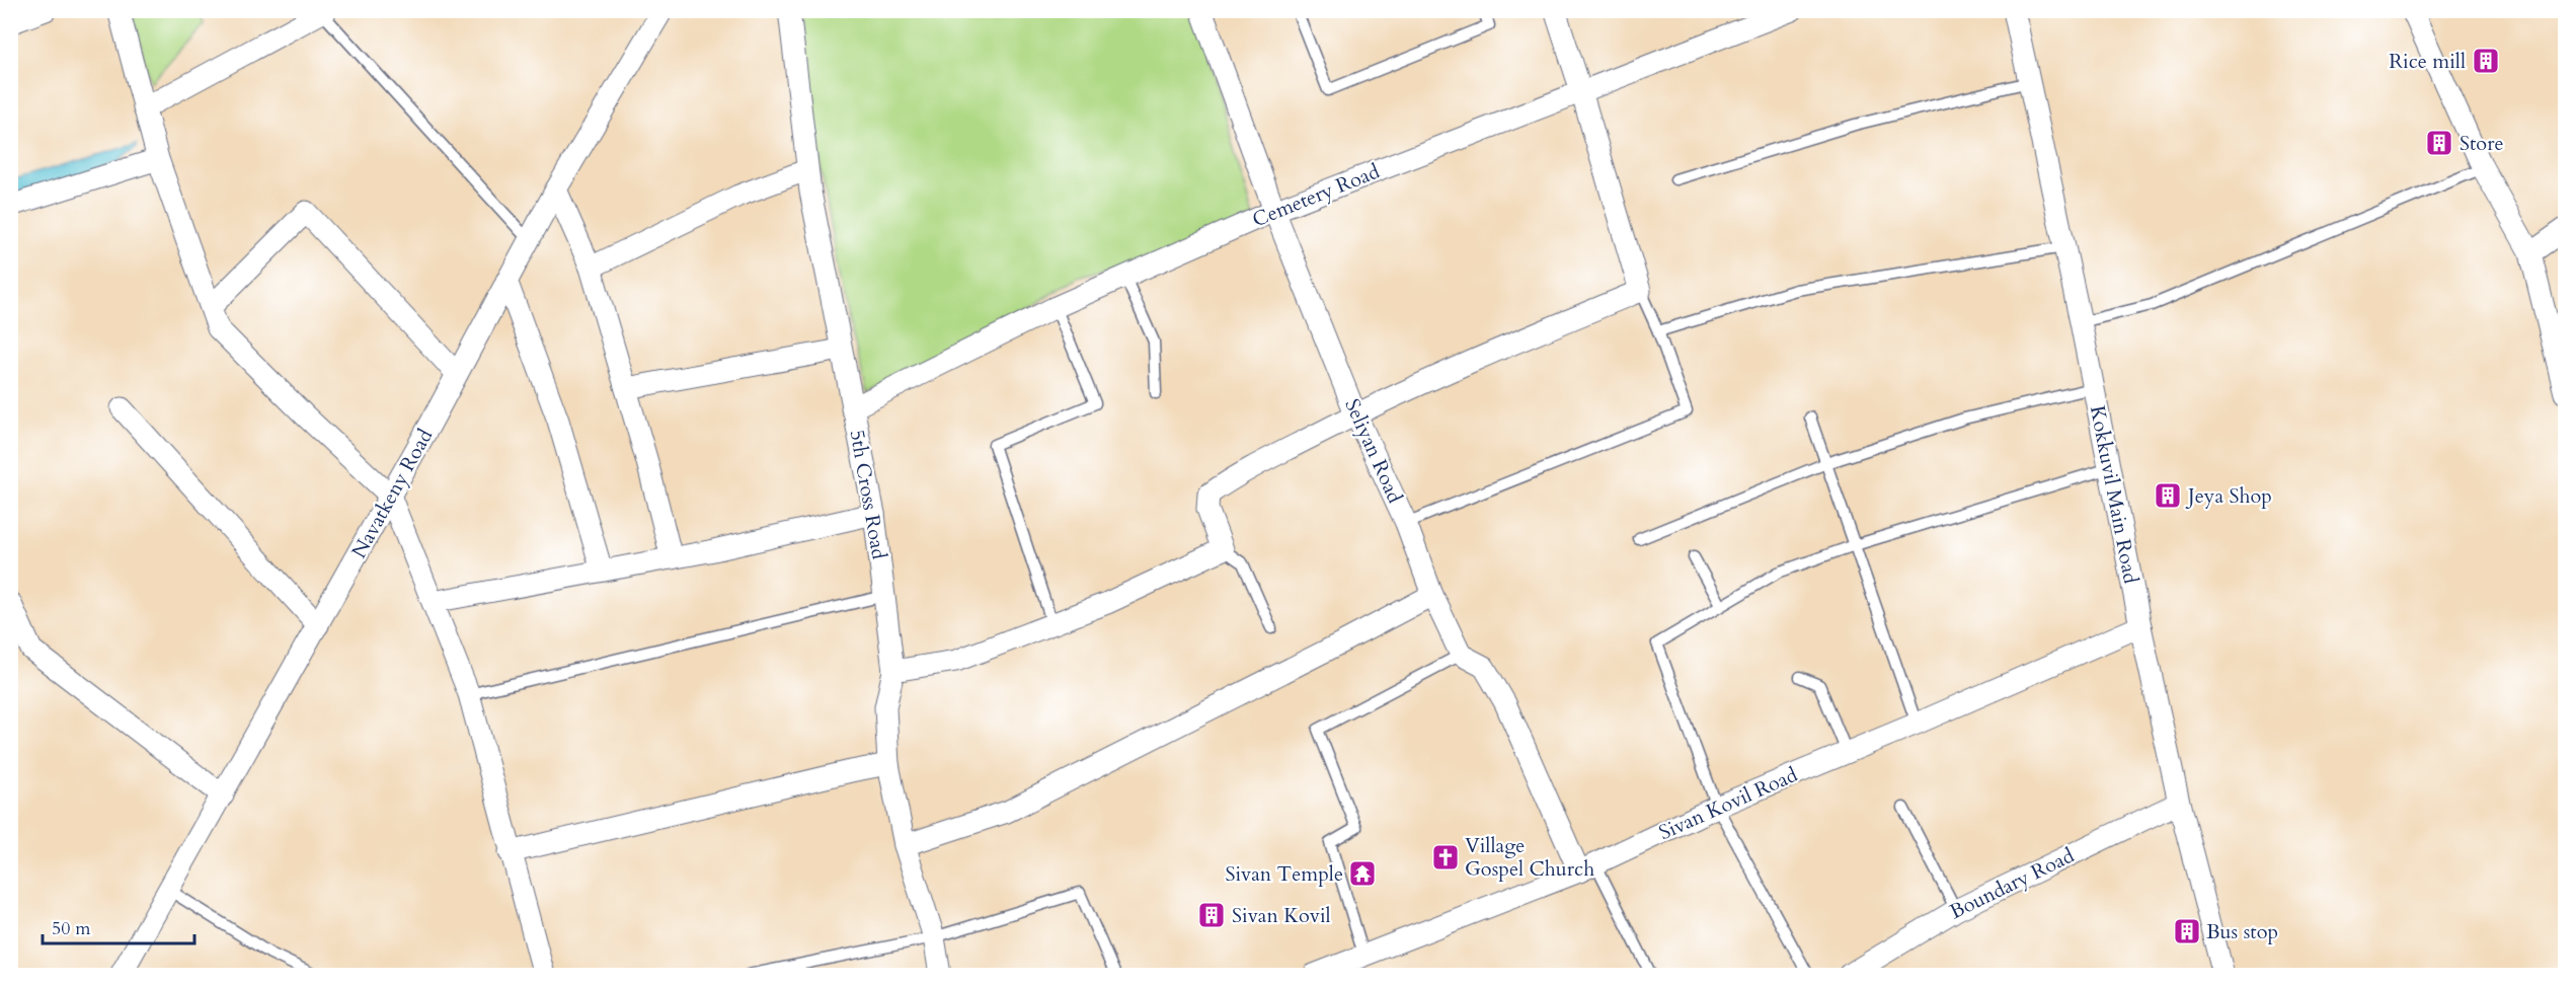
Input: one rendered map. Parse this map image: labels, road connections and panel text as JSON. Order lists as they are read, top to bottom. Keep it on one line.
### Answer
{"streets":{"street":["Cemetery Road","Seliyan Road","Navatkeny Road","5th Cross Road","Kokkuvil Main Road","Sivan Kovil Road","Boundary Road"]},"crossings":[["Cemetery Road","Seliyan Road"],["Cemetery Road","5th Cross Road"],["Kokkuvil Main Road","Sivan Kovil Road"],["Kokkuvil Main Road","Boundary Road"]],"places":{"building":["Rice mill","Store","Jeya Shop","Sivan Kovil","Bus stop"],"church":["Village Gospel Church"],"temple":["Sivan Temple"]},"scale_bar":"50 m"}
